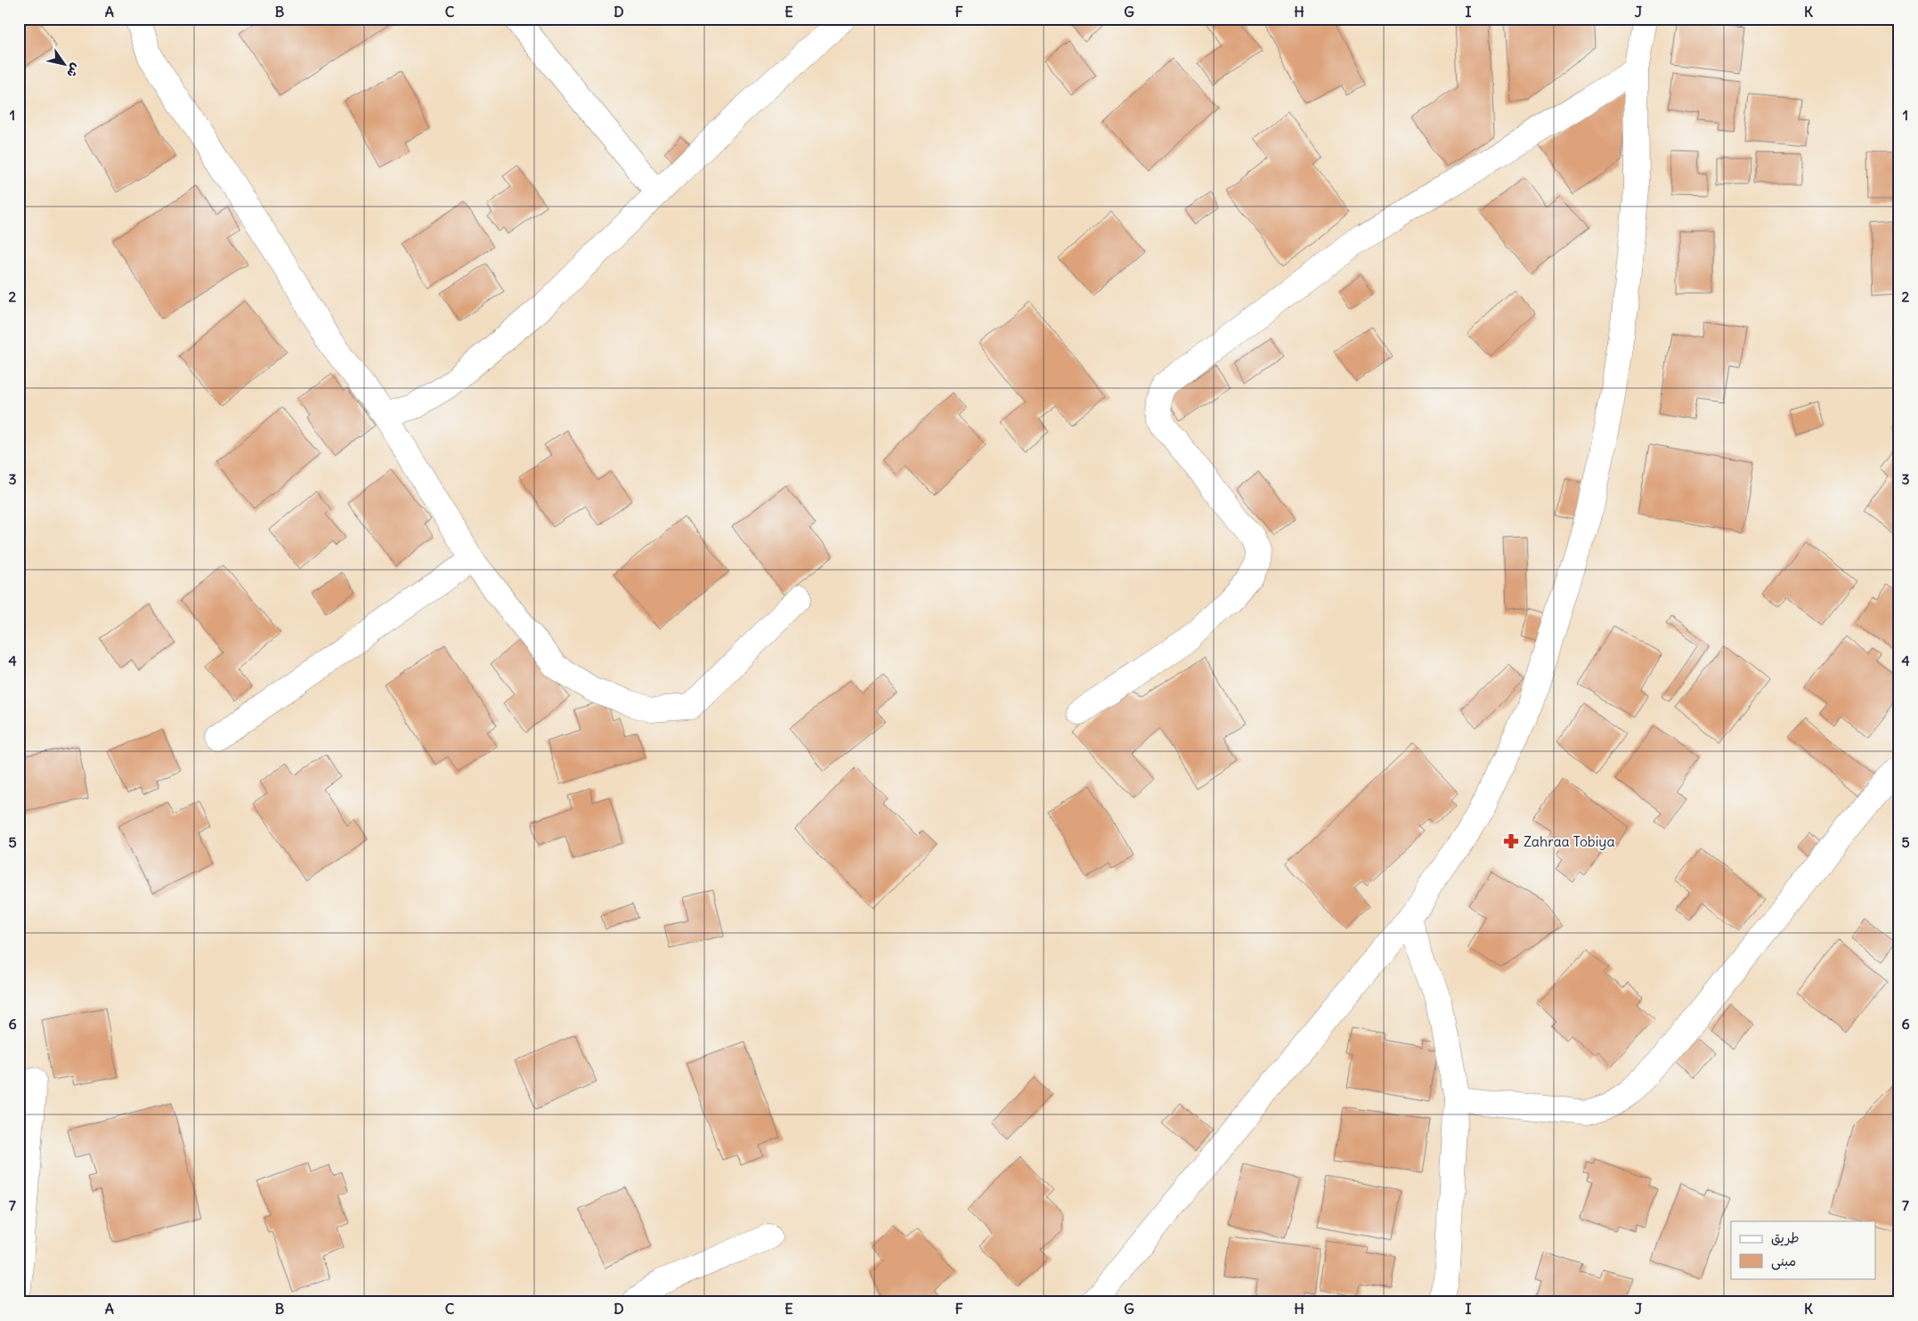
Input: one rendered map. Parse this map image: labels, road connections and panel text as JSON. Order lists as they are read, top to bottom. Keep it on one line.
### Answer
{"places":{"pharmacy":["Zahraa Tobiya"]},"legend":["طريق","مبنى"],"north":"bottom right","grid":{"columns":["A","B","C","D","E","F","G","H","I","J","K"],"rows":["1","2","3","4","5","6","7"]}}
